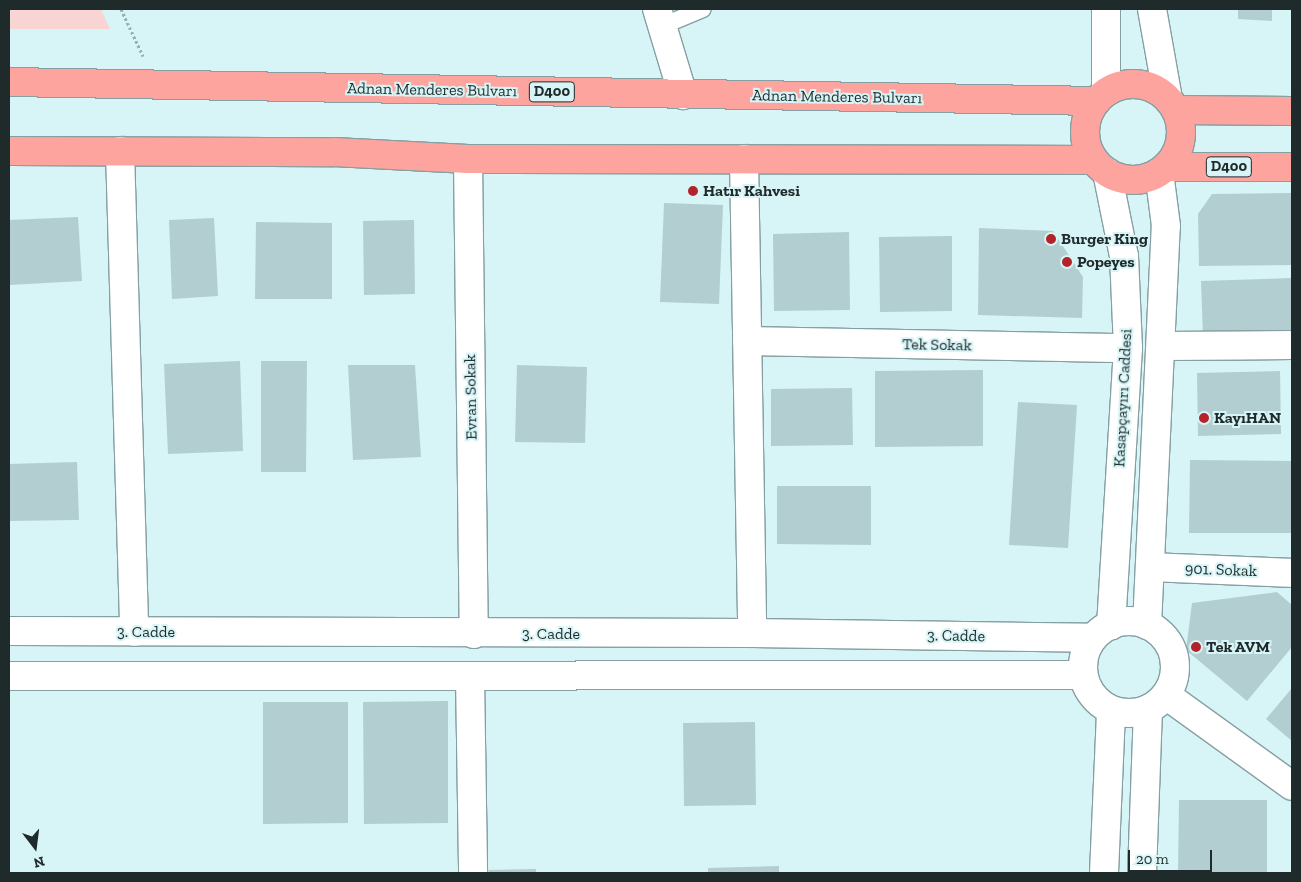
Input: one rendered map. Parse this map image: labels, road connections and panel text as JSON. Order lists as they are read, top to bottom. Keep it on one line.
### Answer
{"streets":{"highway":["Adnan Menderes Bulvarı","D400"],"street":["Tek Sokak","Evran Sokak","Kasapçayırı Caddesi","901. Sokak","3. Cadde"]},"crossings":[["Adnan Menderes Bulvarı","D400"],["Adnan Menderes Bulvarı","Kasapçayırı Caddesi"],["D400","Kasapçayırı Caddesi"],["Tek Sokak","Kasapçayırı Caddesi"],["Evran Sokak","3. Cadde"],["Kasapçayırı Caddesi","3. Cadde"]],"places":["Hatır Kahvesi","Burger King","Popeyes","KayıHAN","Tek AVM"],"scale_bar":"20 m","north":"bottom"}
